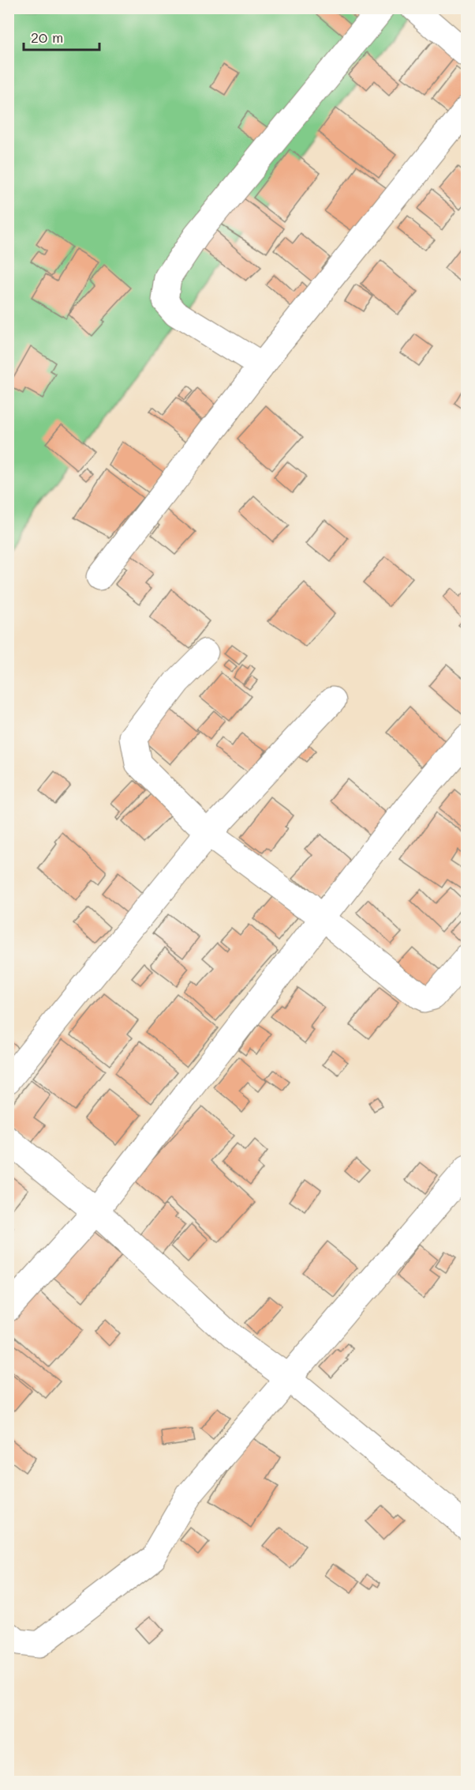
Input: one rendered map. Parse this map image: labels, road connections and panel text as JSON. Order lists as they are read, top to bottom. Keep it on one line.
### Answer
{"scale_bar":"20 m"}
